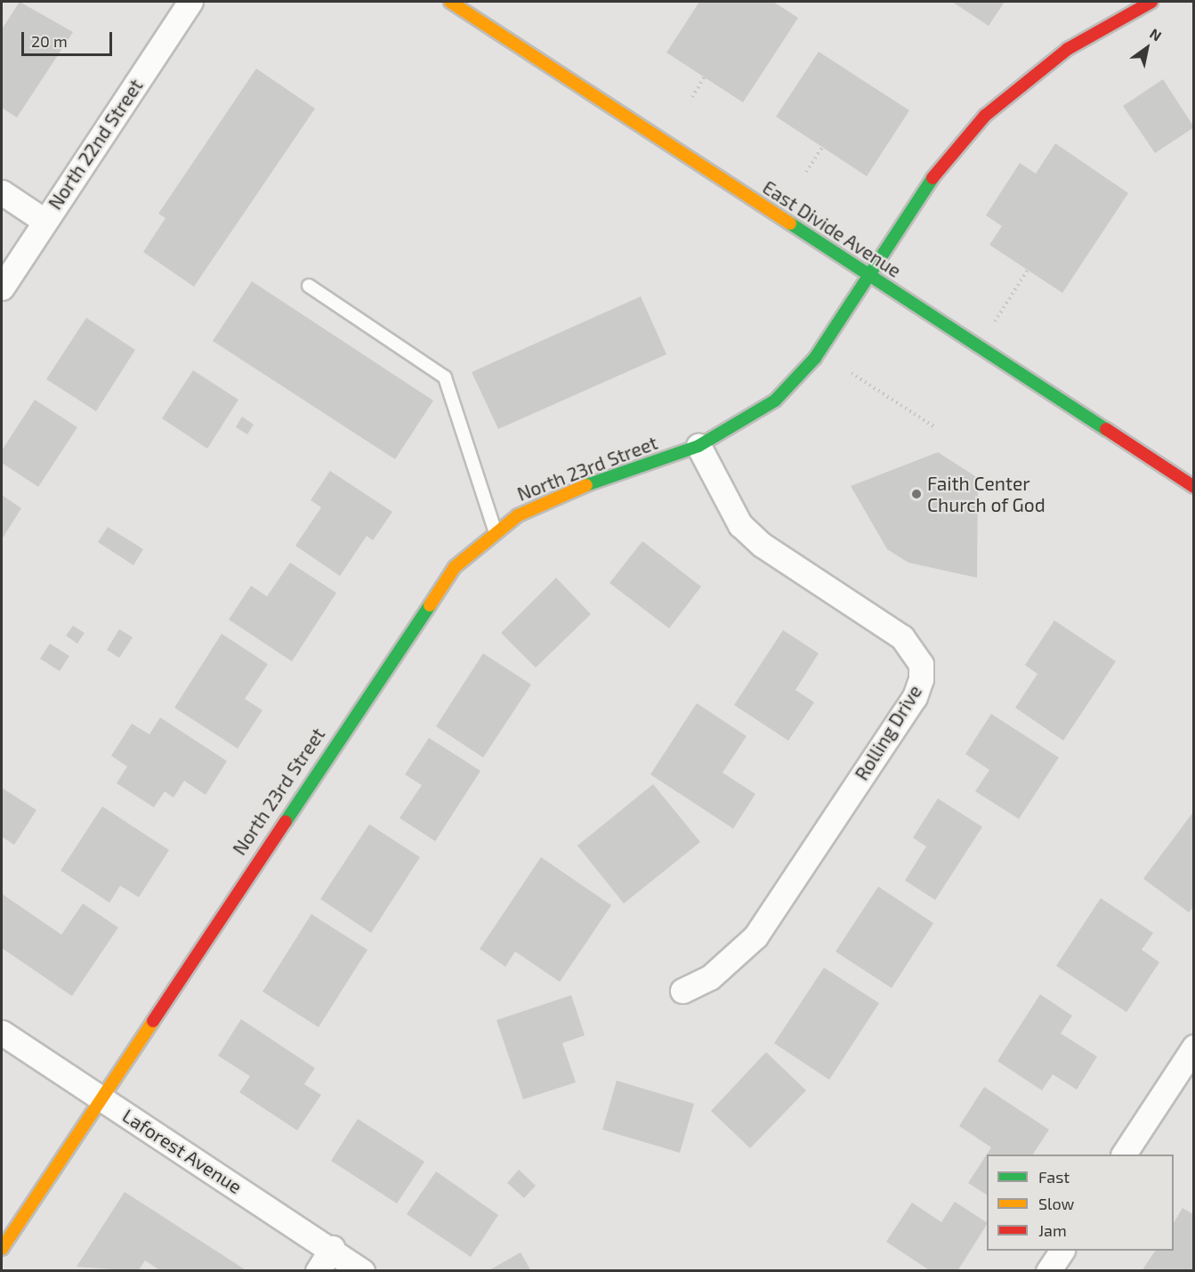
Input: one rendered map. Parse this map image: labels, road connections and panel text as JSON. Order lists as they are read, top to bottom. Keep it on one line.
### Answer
{"streets":{"street":["North 22nd Street","East Divide Avenue","North 23rd Street","Rolling Drive","Laforest Avenue"]},"crossings":[["East Divide Avenue","North 23rd Street"],["North 23rd Street","Rolling Drive"],["North 23rd Street","Laforest Avenue"]],"places":["Faith Center Church of God"],"legend":["Fast","Slow","Jam"],"scale_bar":"20 m","north":"top right"}
